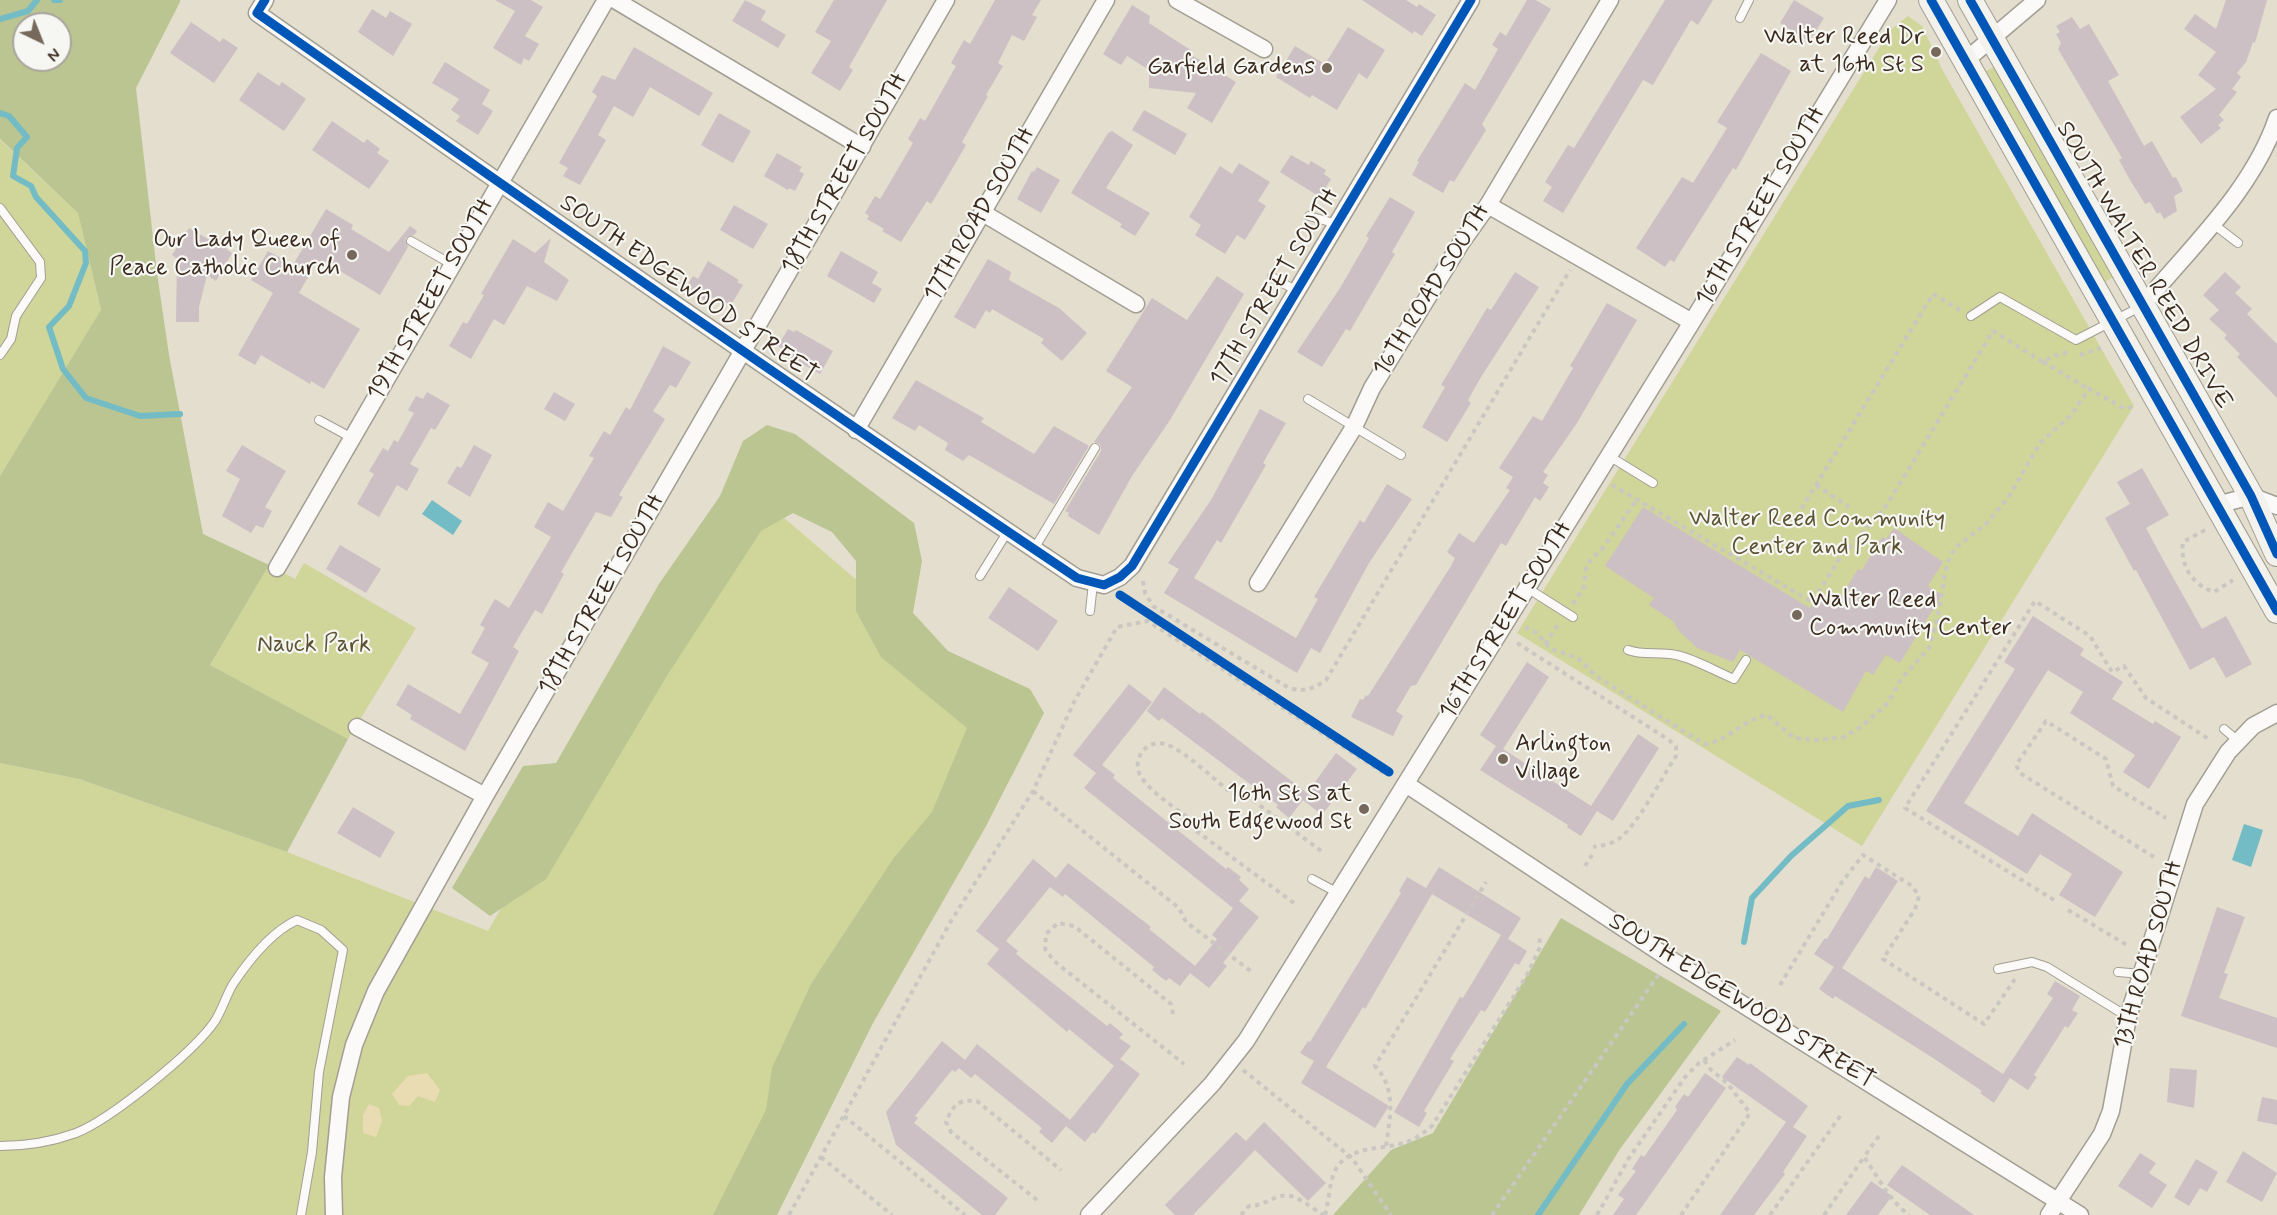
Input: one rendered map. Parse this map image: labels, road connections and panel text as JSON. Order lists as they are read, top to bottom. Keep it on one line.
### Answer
{"streets":{"main road":["SOUTH WALTER REED DRIVE"],"street":["18TH STREET SOUTH","16TH STREET SOUTH","17TH ROAD SOUTH","17TH STREET SOUTH","SOUTH EDGEWOOD STREET","16TH ROAD SOUTH","19TH STREET SOUTH","13TH ROAD SOUTH"]},"crossings":[["18TH STREET SOUTH","SOUTH EDGEWOOD STREET"],["16TH STREET SOUTH","SOUTH EDGEWOOD STREET"],["17TH ROAD SOUTH","SOUTH EDGEWOOD STREET"],["17TH STREET SOUTH","SOUTH EDGEWOOD STREET"],["SOUTH EDGEWOOD STREET","19TH STREET SOUTH"],["SOUTH EDGEWOOD STREET","13TH ROAD SOUTH"]],"parks":["Walter Reed Community Center and Park","Nauck Park"],"places":["Walter Reed Dr at 16th St S","Garfield Gardens","Our Lady Queen of Peace Catholic Church","Walter Reed Community Center","Arlington Village","16th St S at South Edgewood St"],"north":"bottom right"}
